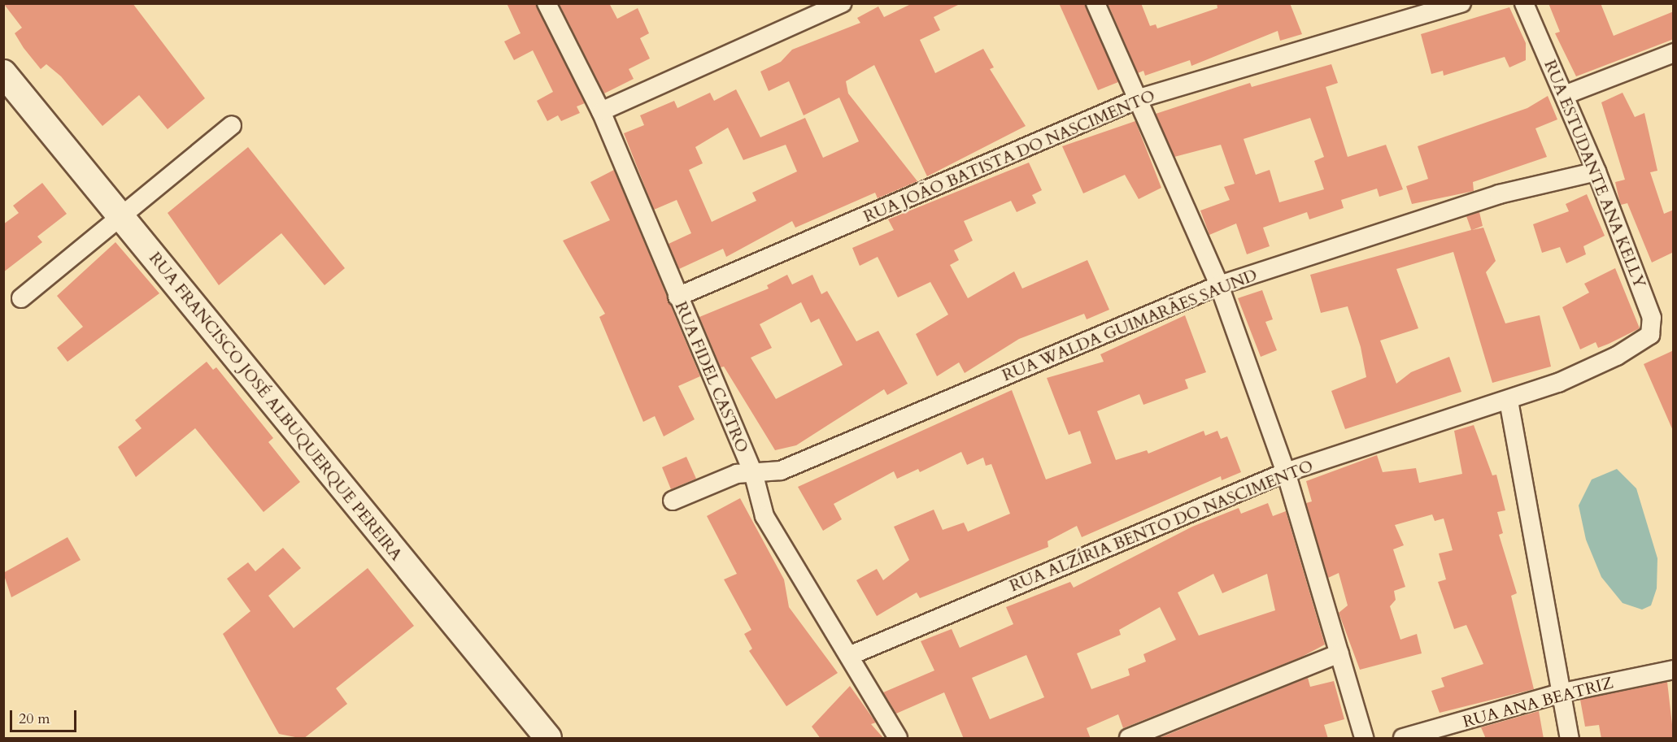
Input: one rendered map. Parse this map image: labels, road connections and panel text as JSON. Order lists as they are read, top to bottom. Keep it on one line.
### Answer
{"streets":{"main road":["RUA FRANCISCO JOSÉ ALBUQUERQUE PEREIRA"],"street":["RUA JOÃO BATISTA DO NASCIMENTO","RUA ESTUDANTE ANA KELLY","RUA WALDA GUIMARÃES SAUND","RUA FIDEL CASTRO","RUA ALZÍRIA BENTO DO NASCIMENTO","RUA ANA BEATRIZ"]},"crossings":[["RUA JOÃO BATISTA DO NASCIMENTO","RUA FIDEL CASTRO"],["RUA ESTUDANTE ANA KELLY","RUA WALDA GUIMARÃES SAUND"],["RUA ESTUDANTE ANA KELLY","RUA ALZÍRIA BENTO DO NASCIMENTO"],["RUA WALDA GUIMARÃES SAUND","RUA FIDEL CASTRO"],["RUA FIDEL CASTRO","RUA ALZÍRIA BENTO DO NASCIMENTO"]],"scale_bar":"20 m"}
